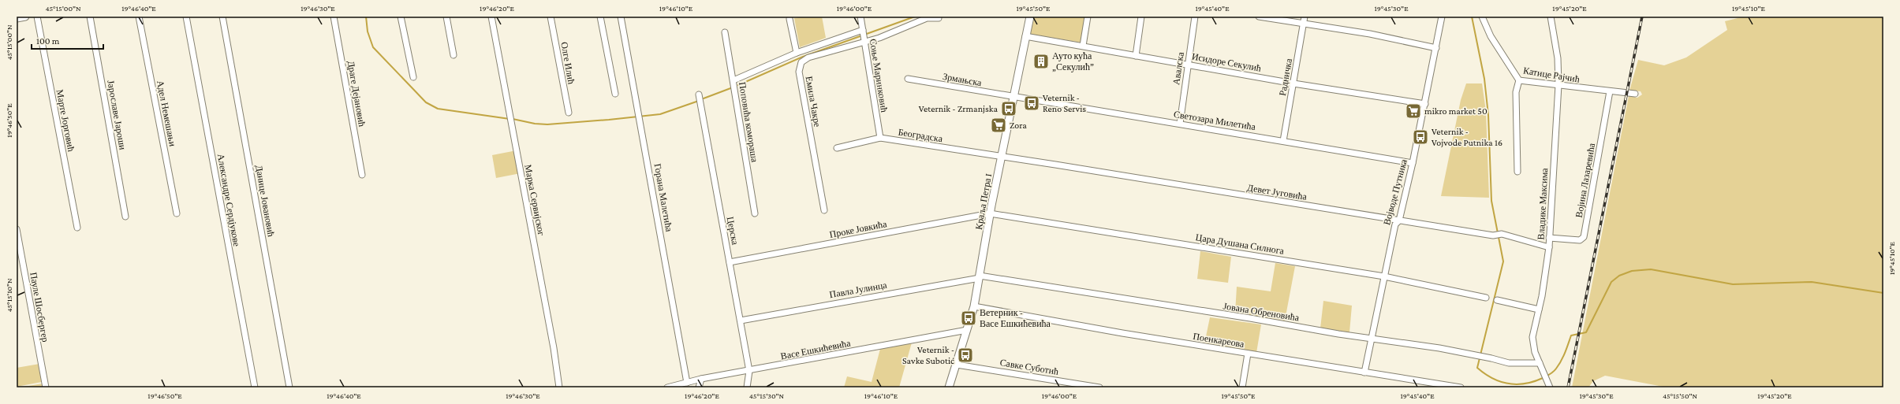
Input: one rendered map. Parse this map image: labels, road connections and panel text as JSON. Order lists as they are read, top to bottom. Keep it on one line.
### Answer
{"streets":{"street":["Исидоре Секулић","Олге Илић","Авалска","Катице Рајчић","Соње Маринковић","Радничка","Зрмањска","Драге Дејановић","Емила Чакре","Адел Немешањи","Јарославе Јароши","Марте Јорговић","Светозара Милетића","Поповића комораша","Београдска","Војина Лазаревића","Девет Југовића","Војводе Путника","Горана Малетића","Александре Сердјукове","Марка Сервијског","Данице Јовановић","Краља Петра I","Владике Максима","Проке Јовкића","Церска","Цара Душана Силнога","Павла Јулинца","Пауле Шосбергер","Јована Обреновића","Поенкареова","Васе Ешкићевића","Савке Суботић"]},"crossings":[["Исидоре Секулић","Авалска"],["Исидоре Секулић","Радничка"],["Исидоре Секулић","Војводе Путника"],["Исидоре Секулић","Краља Петра I"],["Авалска","Светозара Милетића"],["Катице Рајчић","Војина Лазаревића"],["Катице Рајчић","Владике Максима"],["Соње Маринковић","Емила Чакре"],["Соње Маринковић","Београдска"],["Радничка","Светозара Милетића"],["Зрмањска","Светозара Милетића"],["Зрмањска","Краља Петра I"],["Светозара Милетића","Војводе Путника"],["Светозара Милетића","Краља Петра I"],["Београдска","Девет Југовића"],["Београдска","Краља Петра I"],["Војина Лазаревића","Владике Максима"],["Девет Југовића","Војводе Путника"],["Девет Југовића","Краља Петра I"],["Девет Југовића","Владике Максима"],["Војводе Путника","Цара Душана Силнога"],["Војводе Путника","Јована Обреновића"],["Војводе Путника","Поенкареова"],["Горана Малетића","Васе Ешкићевића"],["Краља Петра I","Проке Јовкића"],["Краља Петра I","Цара Душана Силнога"],["Краља Петра I","Павла Јулинца"],["Краља Петра I","Јована Обреновића"],["Краља Петра I","Поенкареова"],["Краља Петра I","Васе Ешкићевића"],["Краља Петра I","Савке Суботић"],["Владике Максима","Јована Обреновића"],["Проке Јовкића","Церска"],["Проке Јовкића","Цара Душана Силнога"],["Церска","Павла Јулинца"],["Церска","Васе Ешкићевића"],["Павла Јулинца","Јована Обреновића"]],"places":{"building":["Ауто кућа „Секулић”"],"bus stop":["Veternik - Reno Servis","Veternik - Zrmanjska","Veternik - Vojvode Putnika 16","Ветерник - Васе Ешкићевића","Veternik - Savke Subotić"],"supermarket":["mikro market 50","Zora"]},"scale_bar":"100 m","coordinates":["45°15'00\"N","19°46'40\"E","19°46'30\"E","19°46'20\"E","19°46'10\"E","19°46'00\"E","19°45'50\"E","19°45'40\"E","19°45'30\"E","19°45'20\"E","19°45'10\"E","19°46'50\"E","45°15'10\"N","45°15'30\"N","45°15'50\"N"]}
